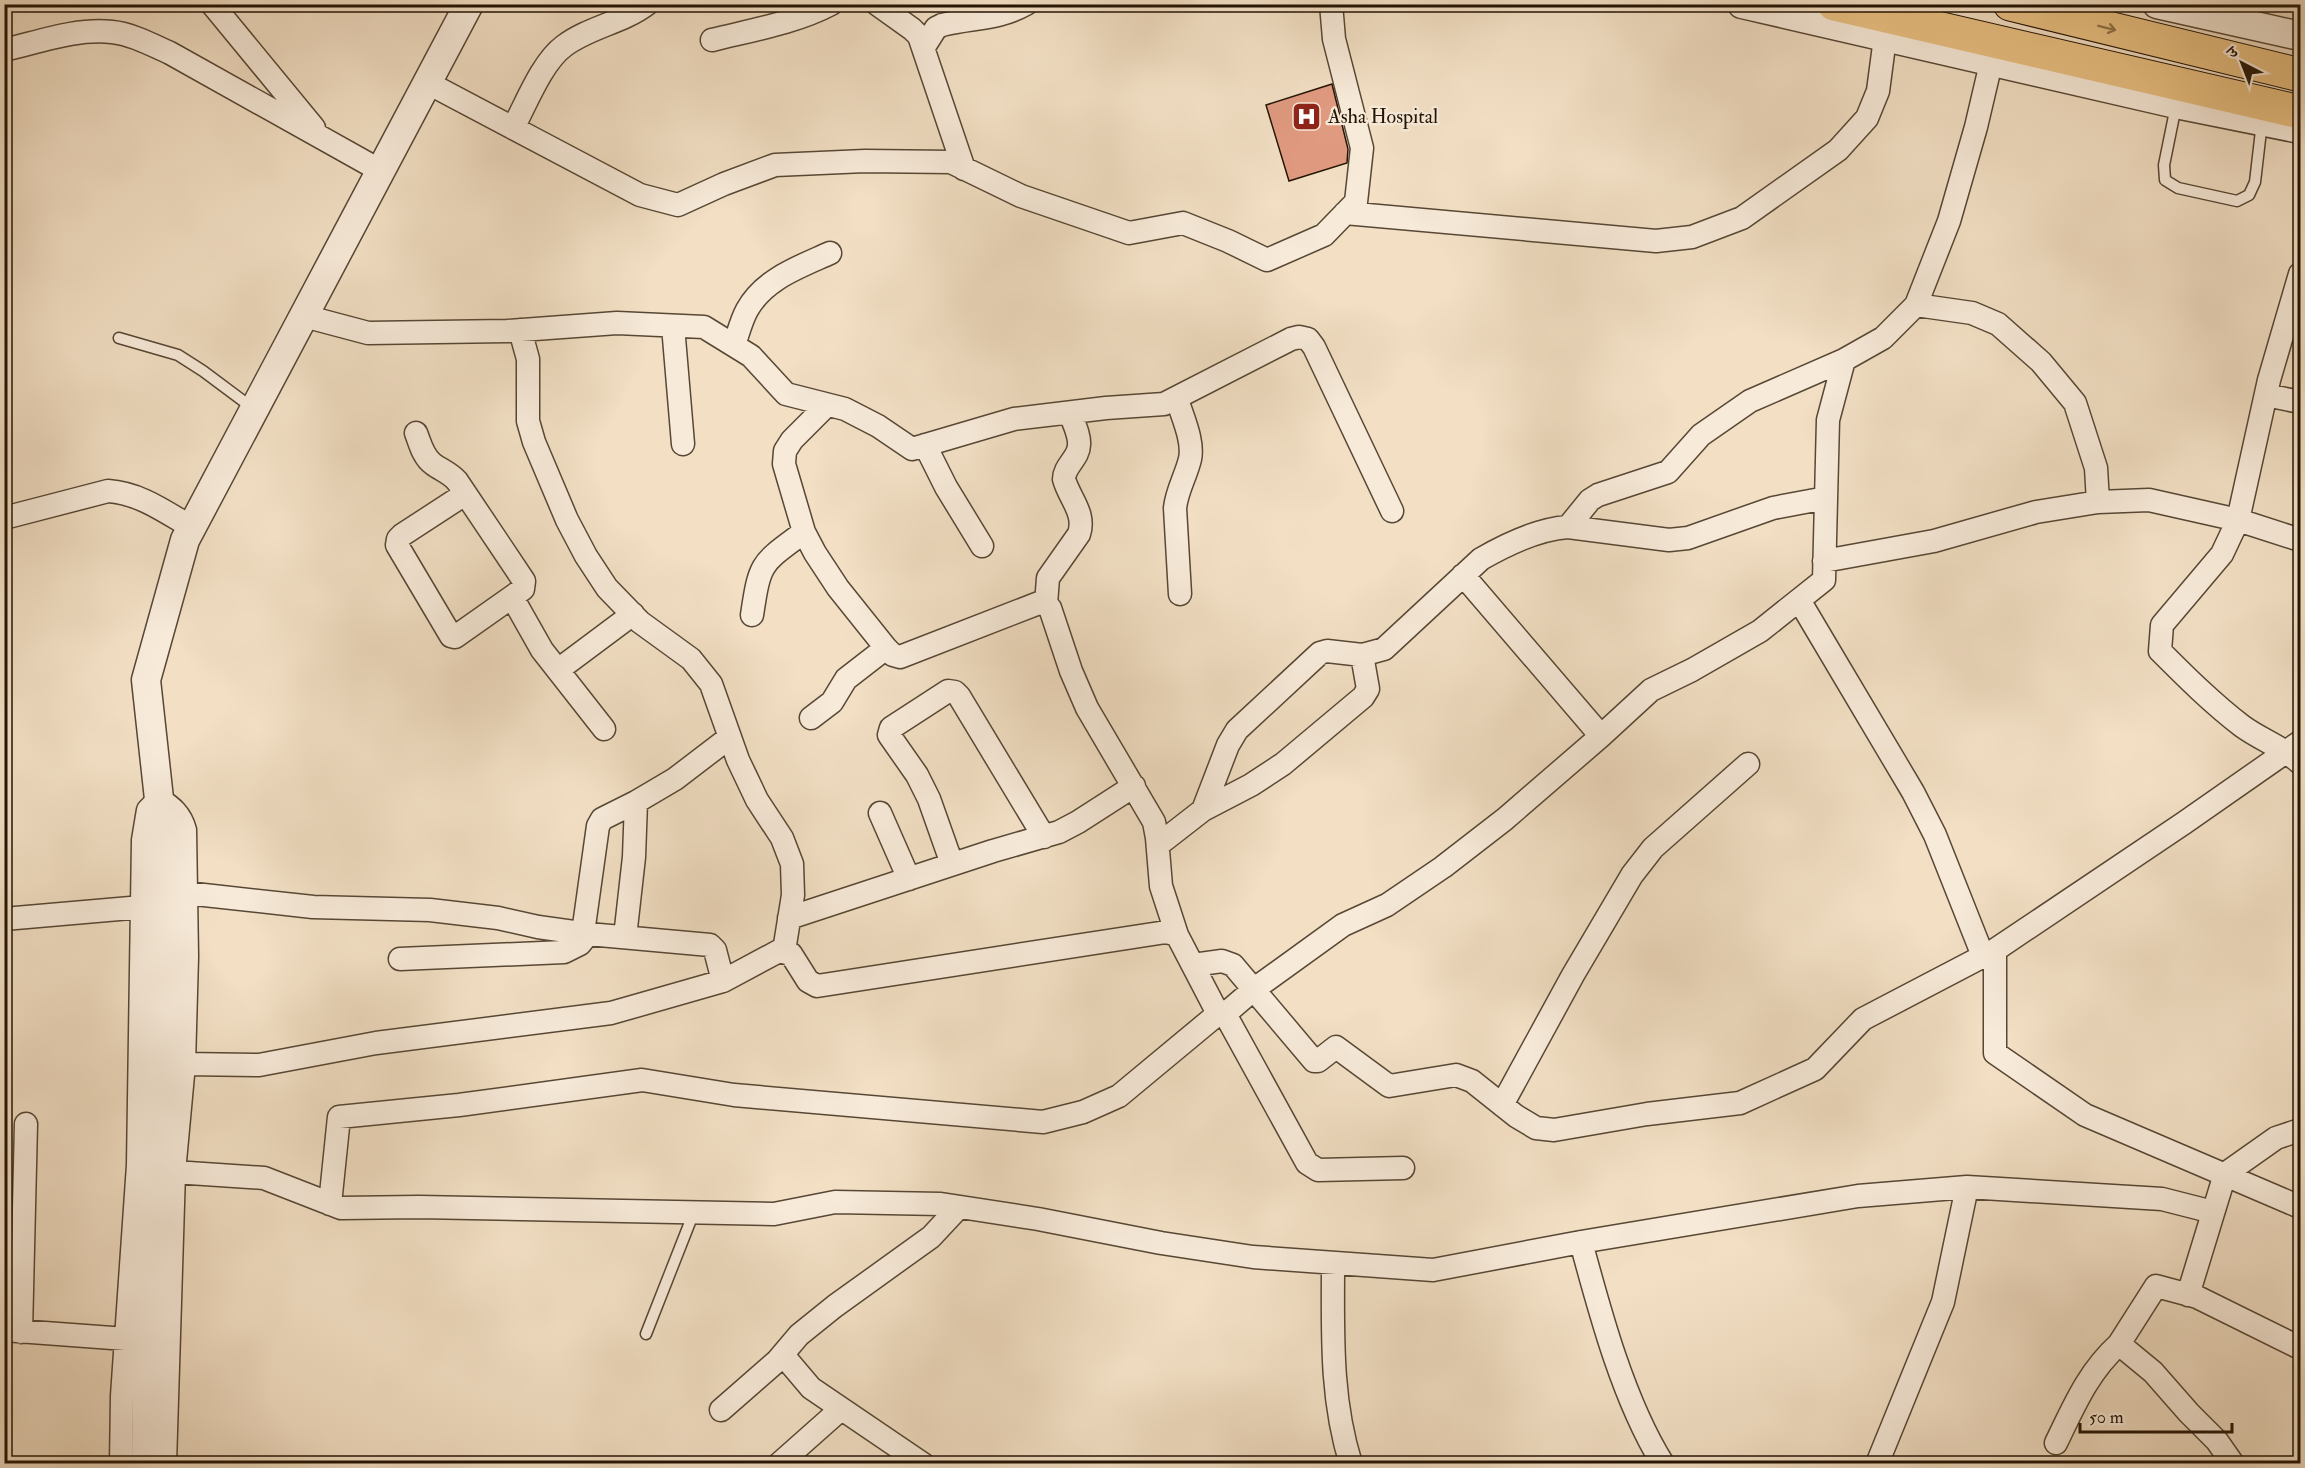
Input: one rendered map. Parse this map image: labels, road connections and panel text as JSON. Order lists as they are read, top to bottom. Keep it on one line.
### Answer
{"places":{"hospital":["Asha Hospital"]},"scale_bar":"50 m","north":"top left"}
